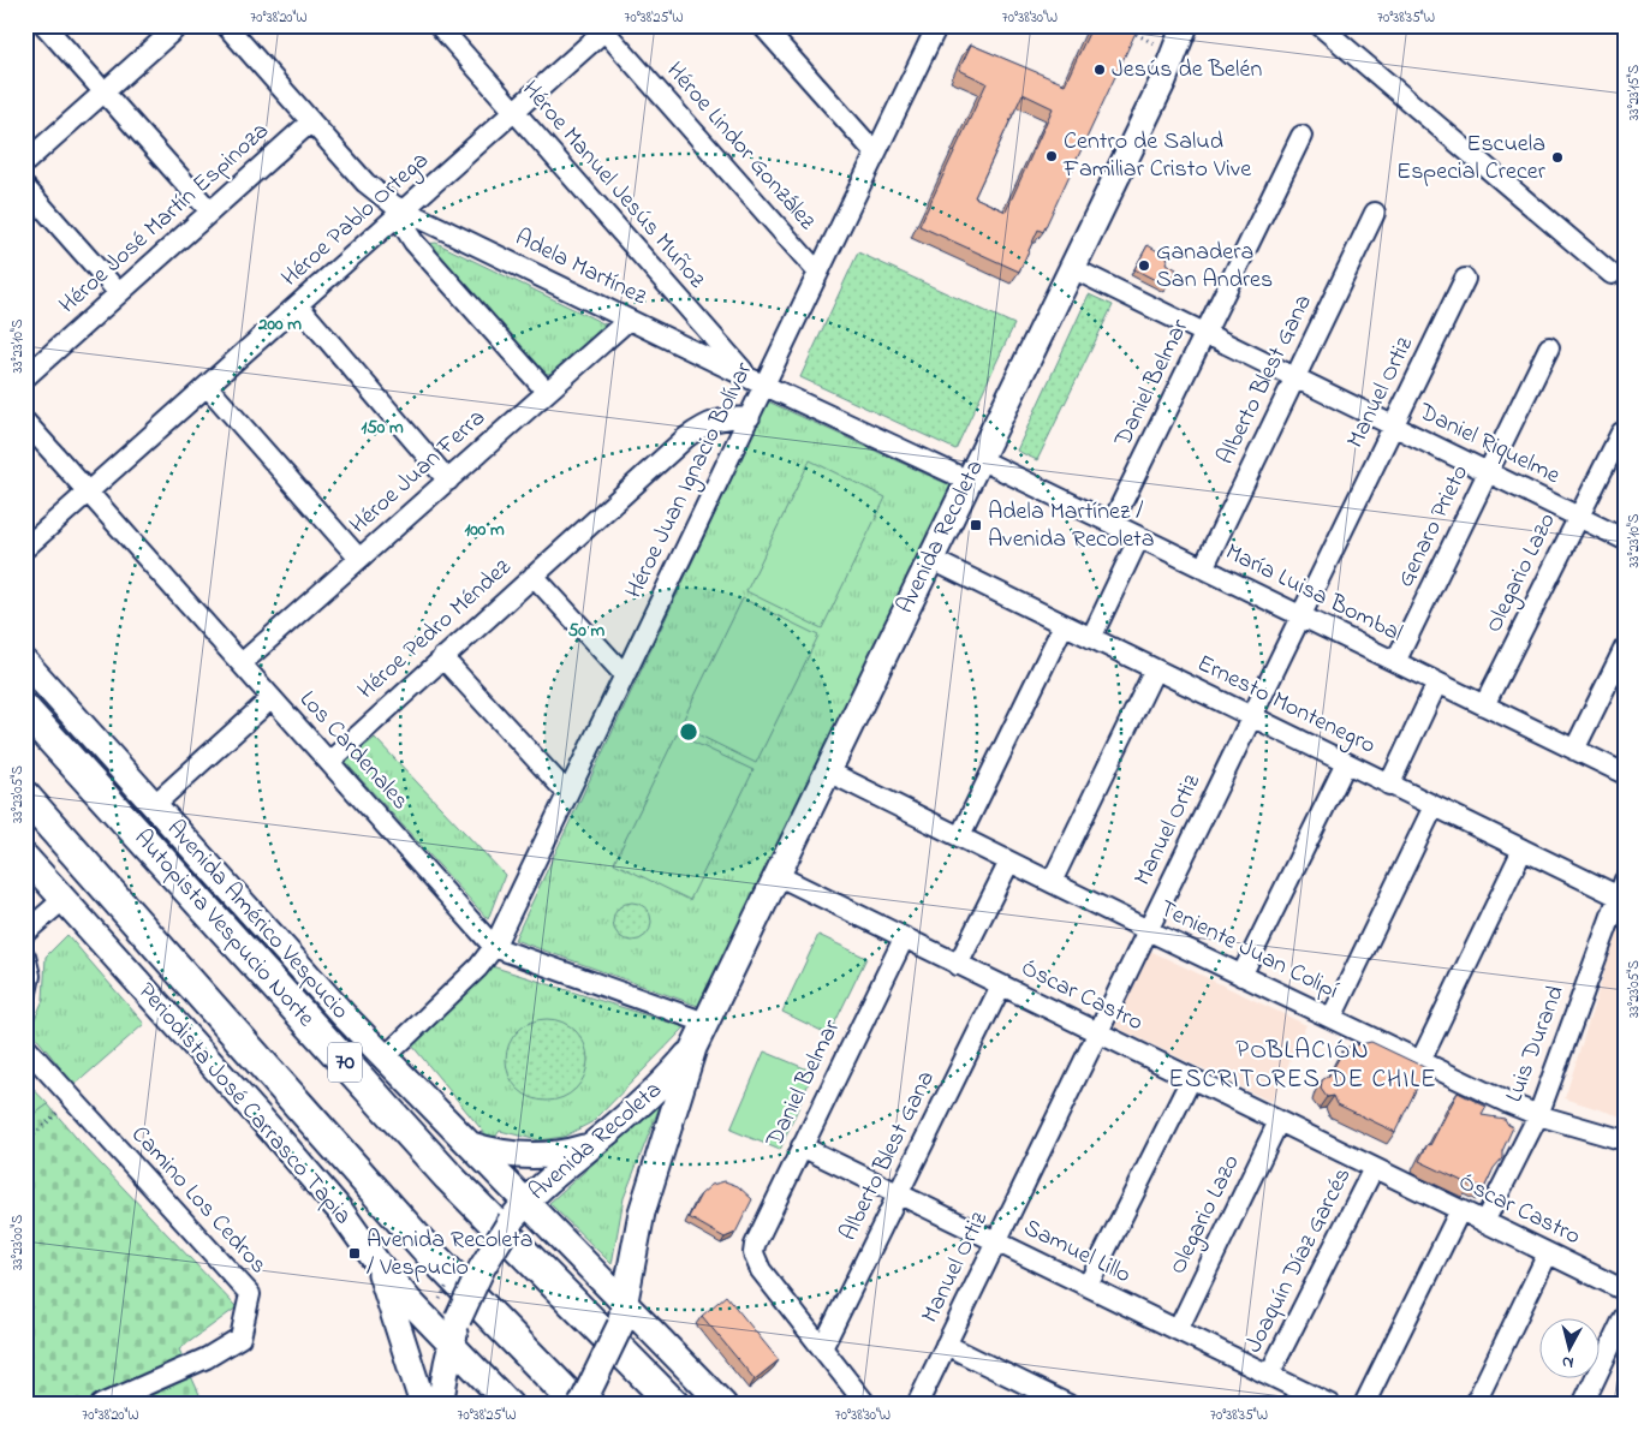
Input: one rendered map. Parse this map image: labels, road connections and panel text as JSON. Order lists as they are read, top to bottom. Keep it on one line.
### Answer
{"streets":{"highway":["Autopista Vespucio Norte","70"],"main road":["Avenida Recoleta","Avenida Américo Vespucio","Periodista José Carrasco Tapia"],"street":["Héroe Lindor González","Héroe Manuel Jesús Muñoz","Héroe José Martín Espinoza","Héroe Pablo Ortega","Adela Martínez","Alberto Blest Gana","Daniel Belmar","Manuel Ortiz","Daniel Riquelme","Héroe Juan Ferra","Héroe Juan Ignacio Bolívar","Genaro Prieto","Olegario Lazo","María Luisa Bombal","Héroe Pedro Méndez","Ernesto Montenegro","Los Cardenales","Teniente Juan Colipí","Óscar Castro","Luis Durand","Camino Los Cedros","Samuel Lillo","Joaquín Díaz Garcés"]},"crossings":[["Héroe Lindor González","Héroe Pablo Ortega"],["Héroe Lindor González","Héroe Juan Ignacio Bolívar"],["Héroe Manuel Jesús Muñoz","Héroe Pablo Ortega"],["Héroe Manuel Jesús Muñoz","Adela Martínez"],["Héroe Manuel Jesús Muñoz","Héroe Juan Ignacio Bolívar"],["Héroe José Martín Espinoza","Adela Martínez"],["Héroe Pablo Ortega","Adela Martínez"],["Héroe Pablo Ortega","Los Cardenales"],["Adela Martínez","Héroe Juan Ferra"],["Adela Martínez","Héroe Juan Ignacio Bolívar"],["Adela Martínez","Avenida Recoleta"],["Adela Martínez","María Luisa Bombal"],["Alberto Blest Gana","Daniel Belmar"],["Alberto Blest Gana","Daniel Riquelme"],["Alberto Blest Gana","María Luisa Bombal"],["Alberto Blest Gana","Óscar Castro"],["Alberto Blest Gana","Samuel Lillo"],["Daniel Belmar","Daniel Riquelme"],["Daniel Belmar","María Luisa Bombal"],["Daniel Belmar","Óscar Castro"],["Daniel Belmar","Samuel Lillo"],["Manuel Ortiz","Daniel Riquelme"],["Manuel Ortiz","María Luisa Bombal"],["Manuel Ortiz","Ernesto Montenegro"],["Manuel Ortiz","Teniente Juan Colipí"],["Manuel Ortiz","Óscar Castro"],["Manuel Ortiz","Samuel Lillo"],["Daniel Riquelme","Genaro Prieto"],["Daniel Riquelme","Avenida Recoleta"],["Daniel Riquelme","Olegario Lazo"],["Héroe Juan Ferra","Los Cardenales"],["Héroe Juan Ignacio Bolívar","Héroe Pedro Méndez"],["Héroe Juan Ignacio Bolívar","Los Cardenales"],["Héroe Juan Ignacio Bolívar","Avenida Américo Vespucio"],["Genaro Prieto","María Luisa Bombal"],["Avenida Recoleta","María Luisa Bombal"],["Avenida Recoleta","Ernesto Montenegro"],["Avenida Recoleta","Los Cardenales"],["Avenida Recoleta","Avenida Américo Vespucio"],["Avenida Recoleta","Teniente Juan Colipí"],["Avenida Recoleta","Óscar Castro"],["Avenida Recoleta","Periodista José Carrasco Tapia"],["Olegario Lazo","María Luisa Bombal"],["Olegario Lazo","Óscar Castro"],["Olegario Lazo","Samuel Lillo"],["Héroe Pedro Méndez","Los Cardenales"],["Ernesto Montenegro","Luis Durand"],["Teniente Juan Colipí","Luis Durand"],["Óscar Castro","Luis Durand"],["Óscar Castro","Joaquín Díaz Garcés"],["Samuel Lillo","Joaquín Díaz Garcés"]],"districts":["POBLACIÓN ESCRITORES DE CHILE"],"places":{"other":["Jesús de Belén","Centro de Salud Familiar Cristo Vive","Escuela Especial Crecer","Ganadera San Andres"],"transit":["Adela Martínez / Avenida Recoleta","Avenida Recoleta / Vespucio"]},"north":"bottom","coordinates":["70°38'20\"W","70°38'25\"W","70°38'30\"W","70°38'35\"W","33°23'15\"S","33°23'10\"S","33°23'05\"S","33°23'00\"S"],"rings":["200 m","150 m","100 m","50 m"]}
